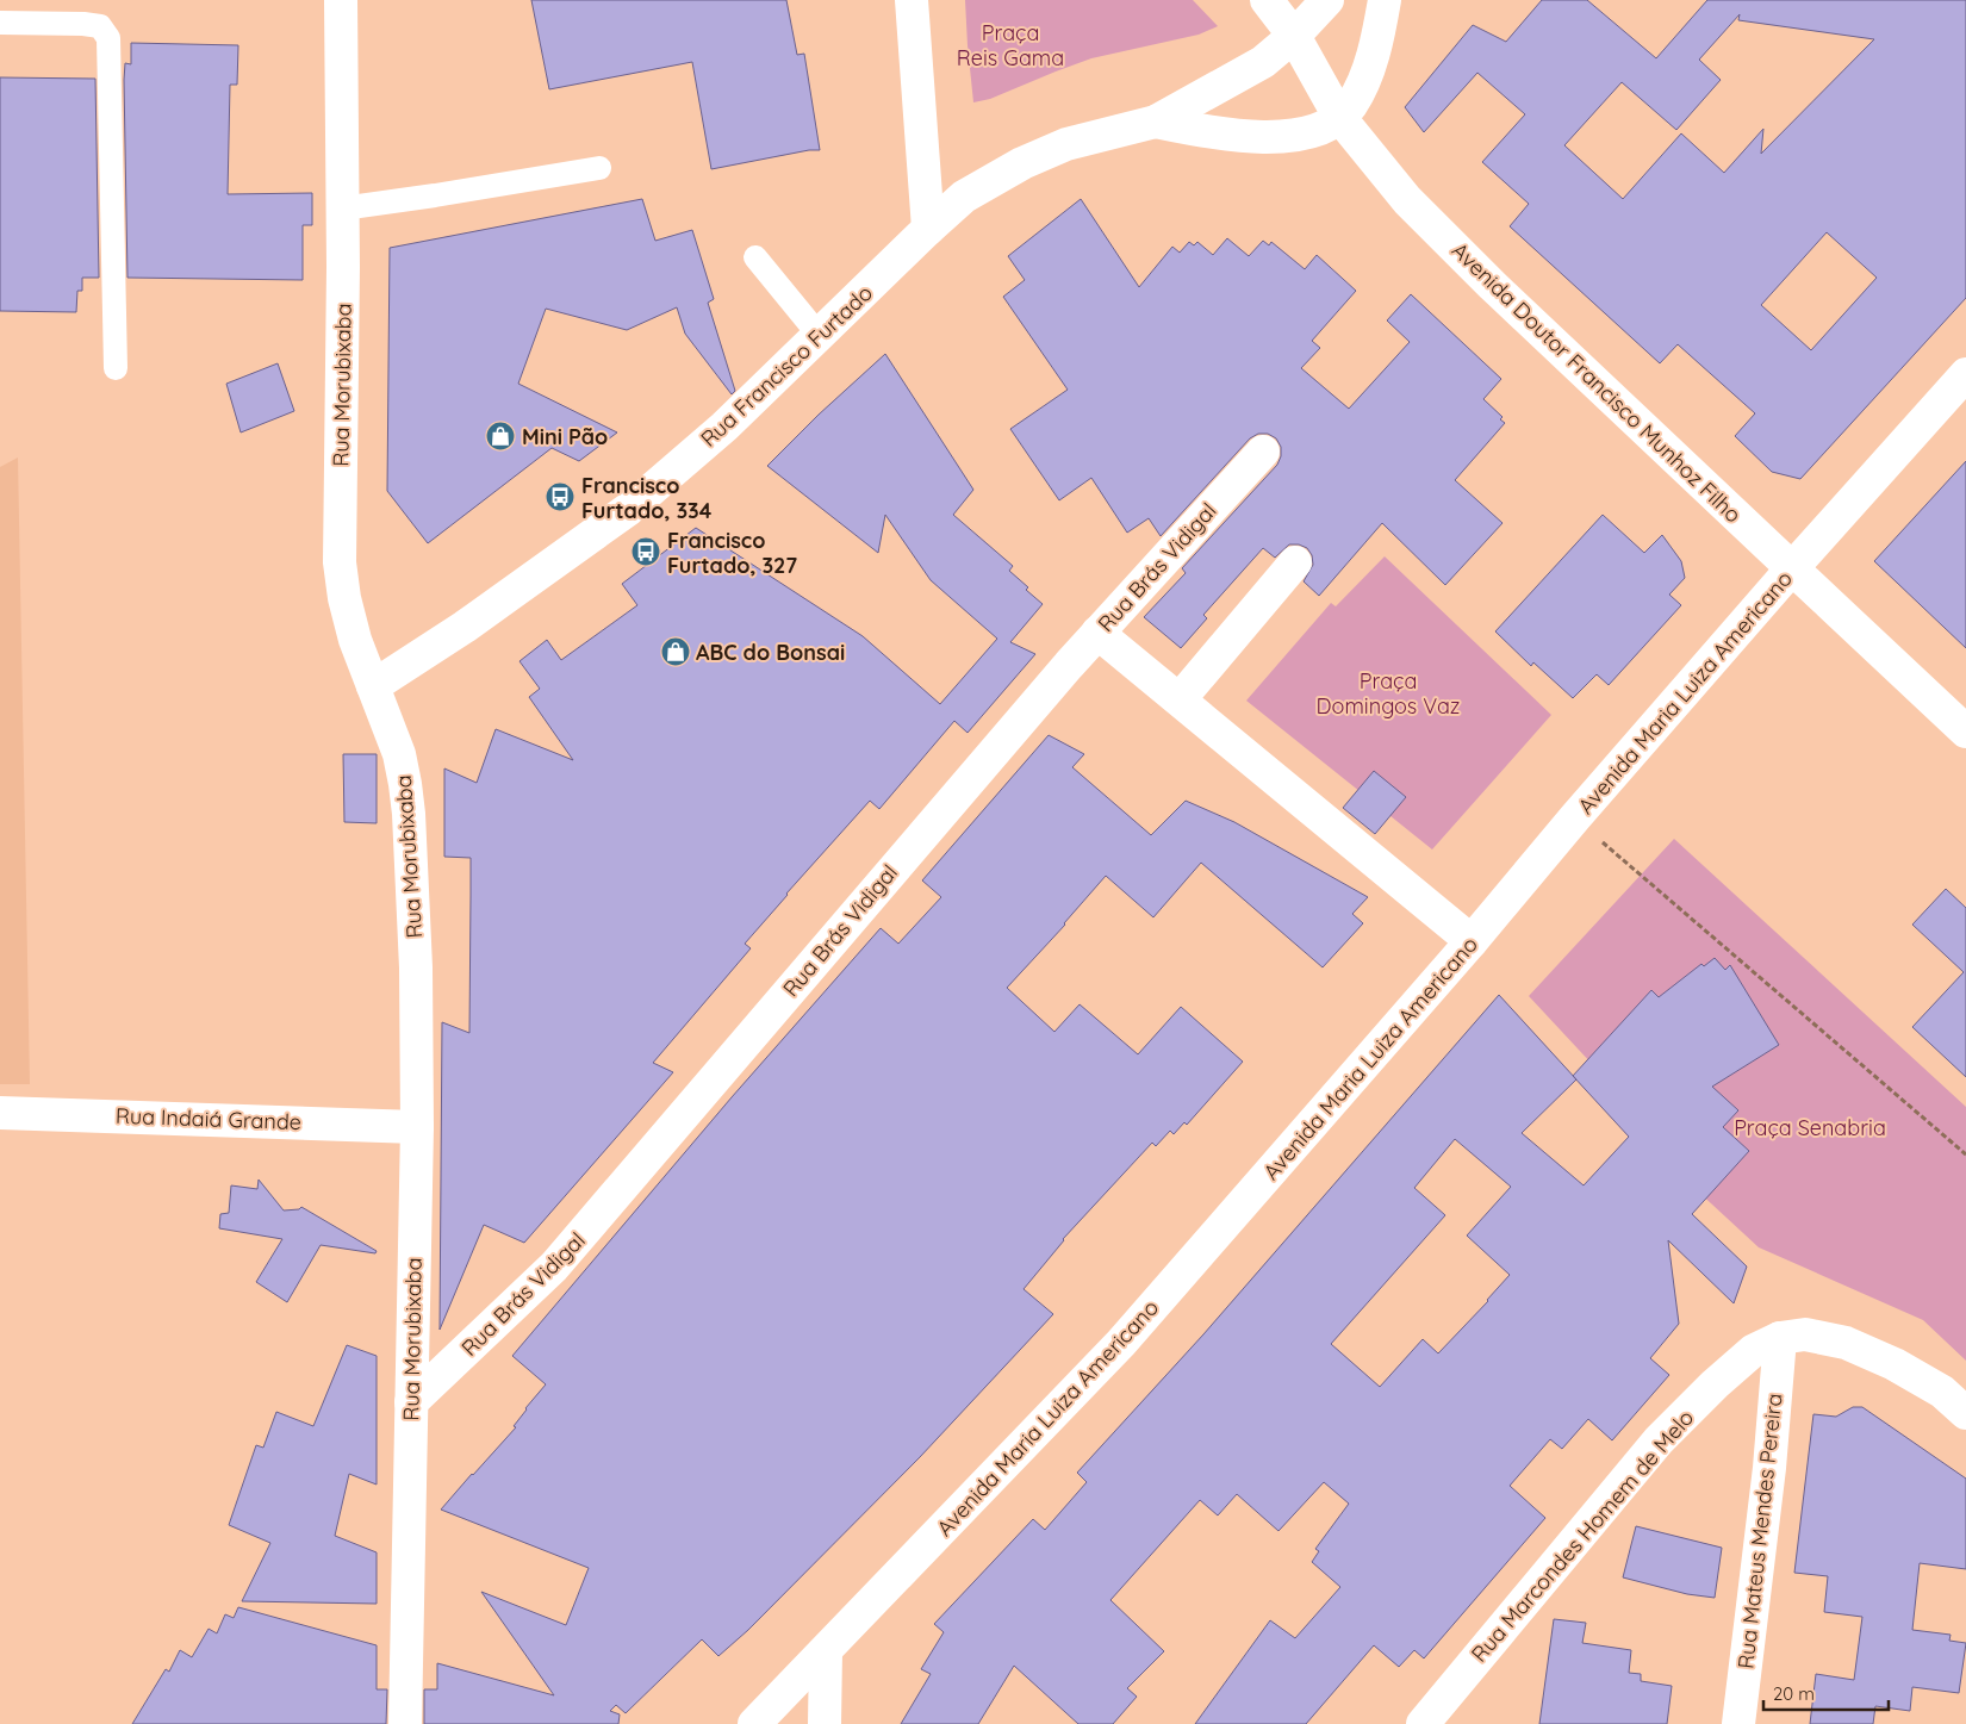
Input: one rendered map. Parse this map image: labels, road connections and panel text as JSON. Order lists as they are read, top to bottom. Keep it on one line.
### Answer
{"streets":{"street":["Rua Francisco Furtado","Avenida Doutor Francisco Munhoz Filho","Rua Morubixaba","Rua Brás Vidigal","Avenida Maria Luiza Americano","Rua Indaiá Grande","Rua Mateus Mendes Pereira","Rua Marcondes Homem de Melo"]},"crossings":[["Rua Francisco Furtado","Avenida Doutor Francisco Munhoz Filho"],["Rua Francisco Furtado","Rua Morubixaba"],["Avenida Doutor Francisco Munhoz Filho","Avenida Maria Luiza Americano"],["Rua Morubixaba","Rua Brás Vidigal"],["Rua Morubixaba","Rua Indaiá Grande"],["Rua Mateus Mendes Pereira","Rua Marcondes Homem de Melo"]],"parks":["Praça Reis Gama","Praça Domingos Vaz","Praça Senabria"],"places":{"shop":["Mini Pão","ABC do Bonsai"],"bus stop":["Francisco Furtado, 334","Francisco Furtado, 327"]},"scale_bar":"20 m"}
